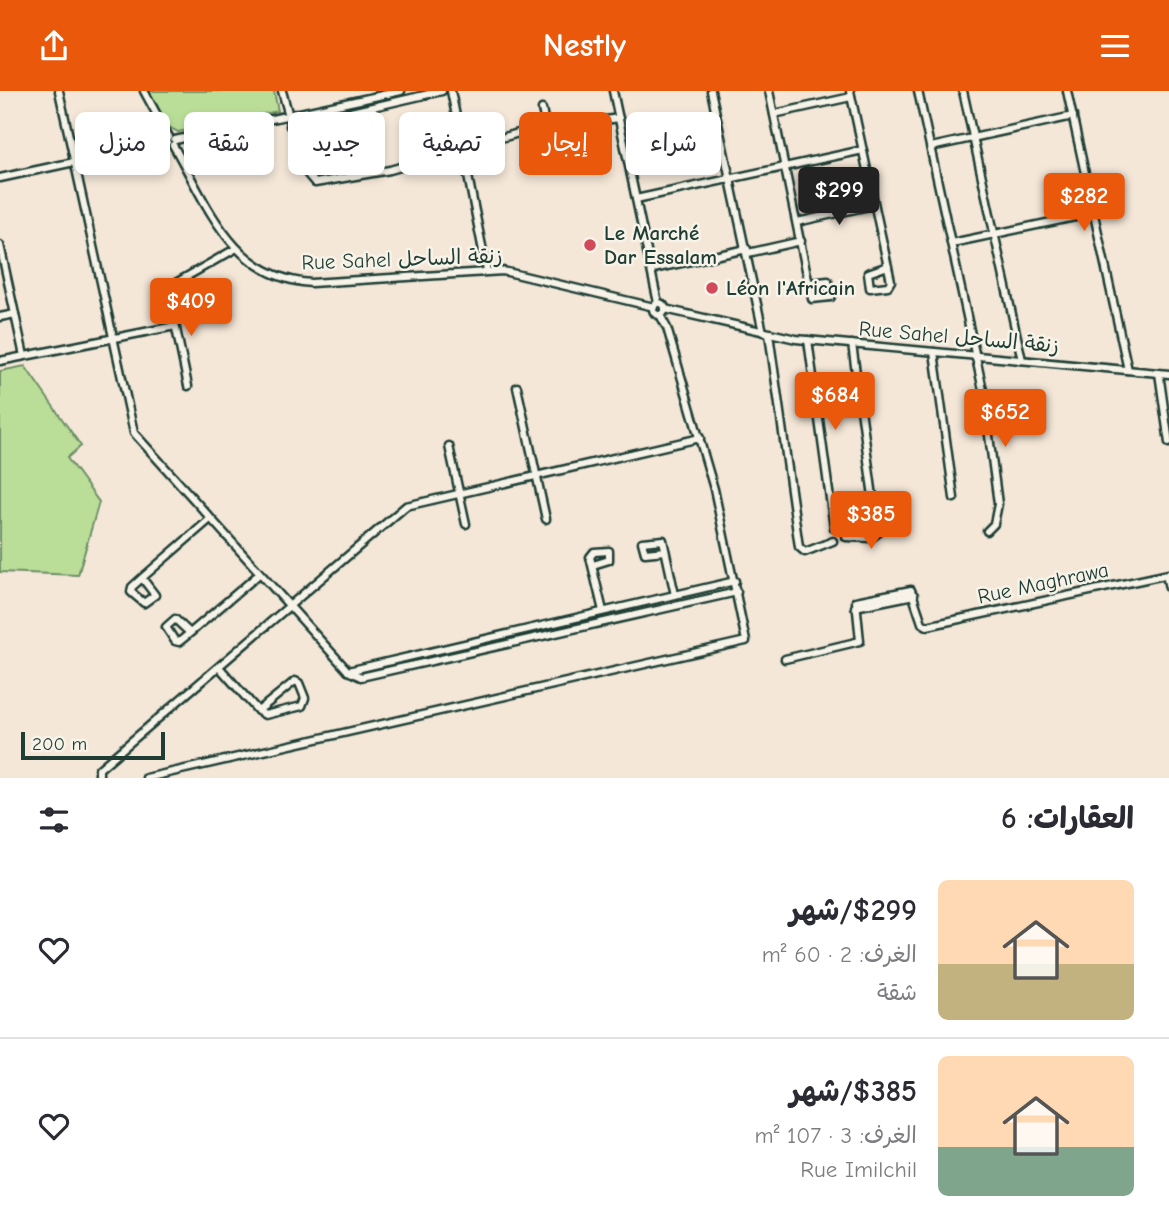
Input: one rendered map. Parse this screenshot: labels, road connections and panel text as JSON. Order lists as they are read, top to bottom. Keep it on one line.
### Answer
{"streets":{"street":["Rue Sahel زنقة الساحل","Rue Maghrawa"]},"places":["Le Marché Dar Essalam","Léon l'Africain"],"scale_bar":"200 m","page":{"header":"Nestly","chip":["شراء","إيجار","تصفية","جديد","شقة","منزل"],"price":["$299","$282","$409","$684","$652","$385"],"scale":"200 m","heading":"العقارات: 6","list":[{"name":"$299/شهر","note":"الغرف: 2 · 60 m² · شقة"},{"name":"$385/شهر","note":"الغرف: 3 · 107 m² · Rue Imilchil"}]}}
